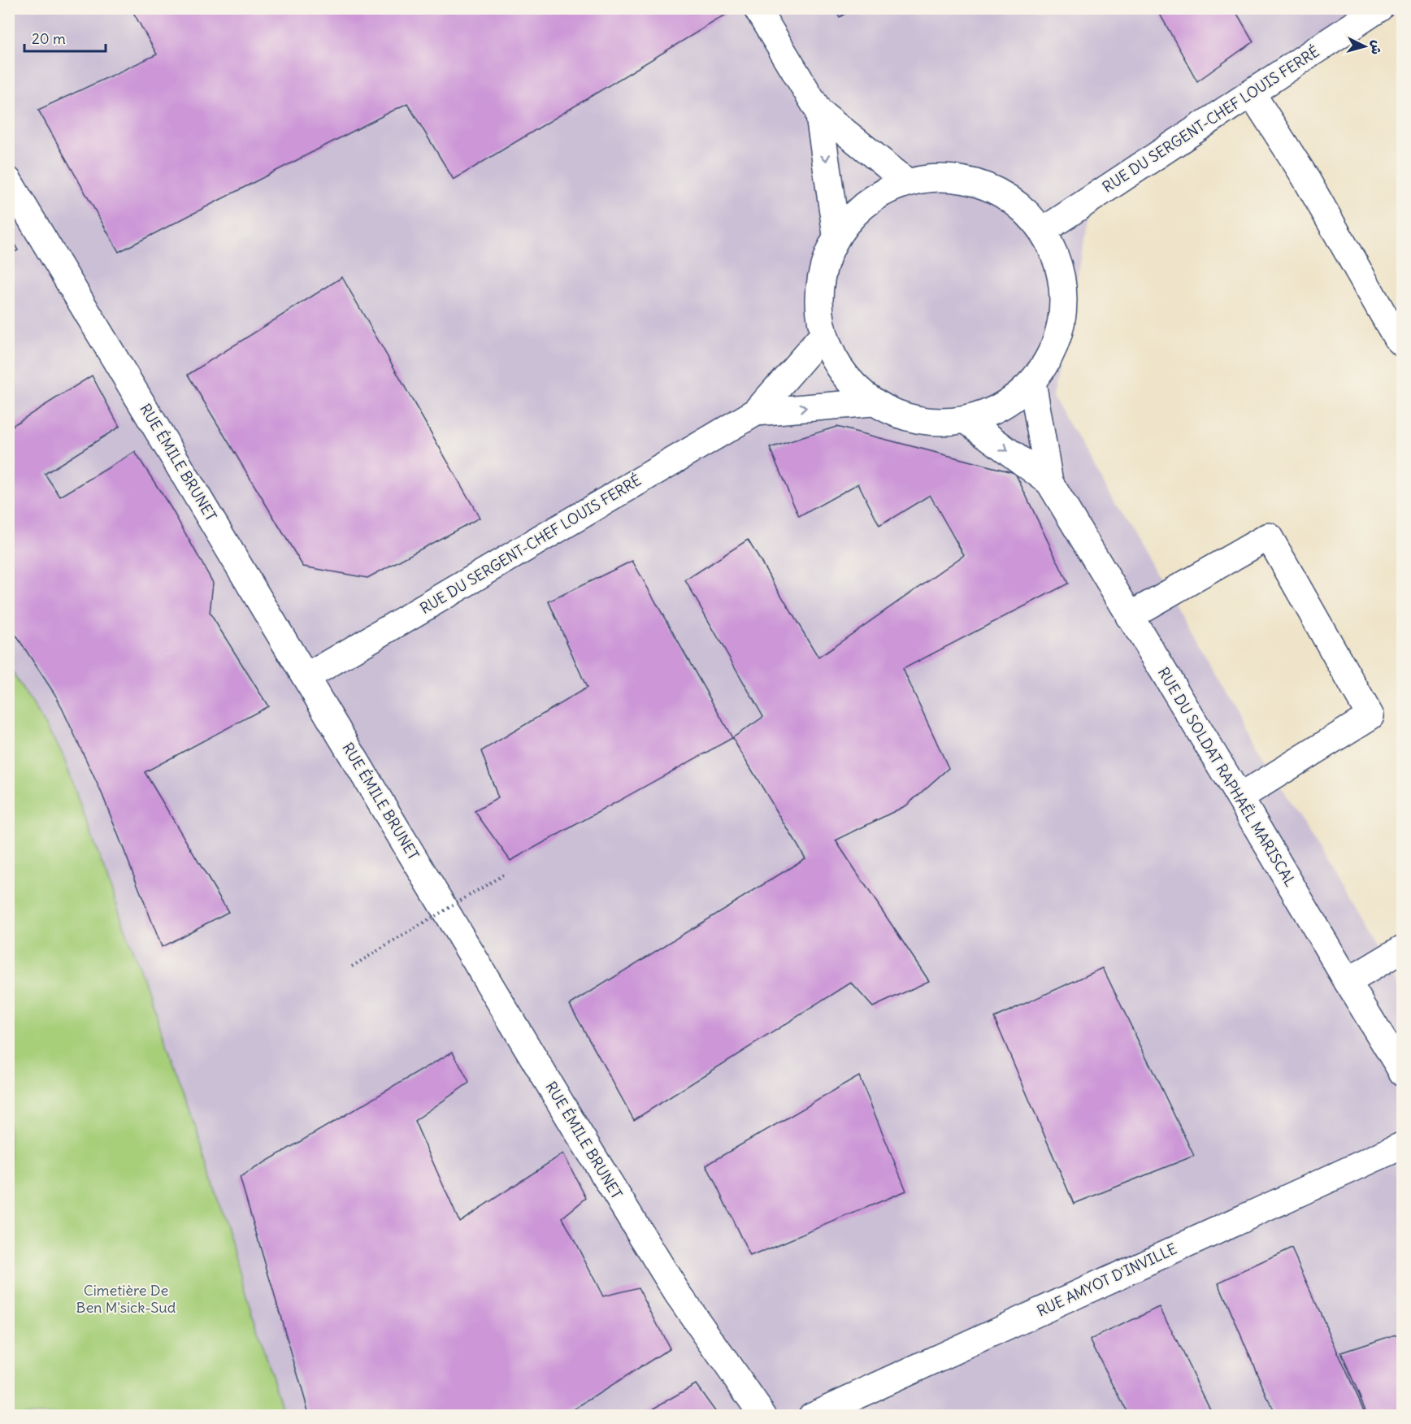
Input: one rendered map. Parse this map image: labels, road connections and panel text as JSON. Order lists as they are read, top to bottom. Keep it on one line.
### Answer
{"streets":{"street":["RUE DU SERGENT-CHEF LOUIS FERRÉ","RUE ÉMILE BRUNET","RUE DU SOLDAT RAPHAËL MARISCAL","RUE AMYOT D'INVILLE"]},"crossings":[["RUE DU SERGENT-CHEF LOUIS FERRÉ","RUE ÉMILE BRUNET"]],"parks":["Cimetière De Ben M'sick-Sud"],"scale_bar":"20 m","north":"right"}
